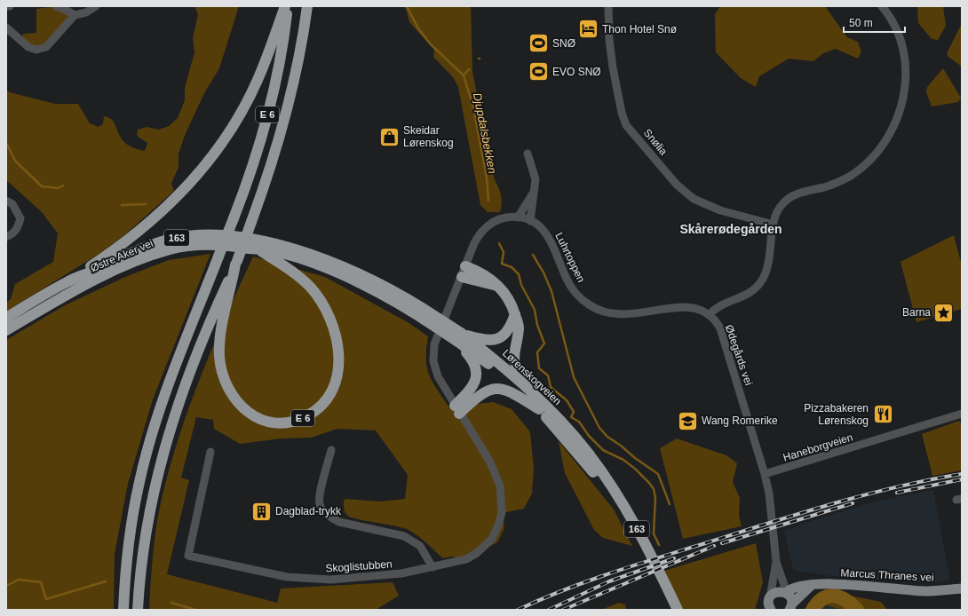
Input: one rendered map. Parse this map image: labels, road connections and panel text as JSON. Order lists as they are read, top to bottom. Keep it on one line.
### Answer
{"streets":{"highway":["E 6","163","Østre Aker vei","Lørenskogveien"],"main road":["Marcus Thranes vei"],"street":["Snølia","Luhrtoppen","Ødegårds vei","Haneborgveien","Skoglistubben"]},"crossings":[["E 6","Østre Aker vei"],["Østre Aker vei","Lørenskogveien"],["Luhrtoppen","Ødegårds vei"],["Luhrtoppen","Skoglistubben"],["Ødegårds vei","Haneborgveien"]],"districts":["Skårerødegården"],"water":["Djupdalsbekken"],"places":{"hotel":["Thon Hotel Snø"],"sports":["SNØ","EVO SNØ"],"shop":["Skeidar Lørenskog"],"place":["Barna"],"restaurant":["Pizzabakeren Lørenskog"],"school or university":["Wang Romerike"],"building":["Dagblad-trykk"]},"scale_bar":"50 m"}
